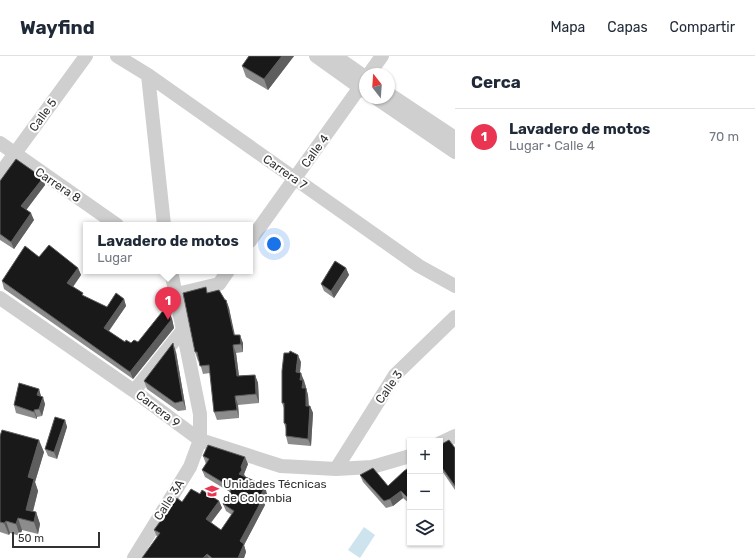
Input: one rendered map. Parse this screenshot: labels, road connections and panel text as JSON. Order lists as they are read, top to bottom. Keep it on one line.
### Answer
{"streets":{"street":["Calle 5","Calle 4","Carrera 7","Carrera 8","Calle 3","Carrera 9","Calle 3A"]},"crossings":[["Calle 5","Carrera 8"],["Calle 4","Carrera 7"],["Calle 3","Carrera 9"],["Carrera 9","Calle 3A"]],"places":{"school or university":["Unidades Técnicas de Colombia"]},"scale_bar":"50 m","north":"top","page":{"header":"Wayfind","nav":["Mapa","Capas","Compartir"],"heading":"Cerca","list":[{"mark":"1","name":"Lavadero de motos","note":"Lugar · Calle 4","value":"70 m"}],"popup":["Lavadero de motos","Lugar"],"pins":"1","map_buttons":["+","−"],"scale":"50 m"}}
